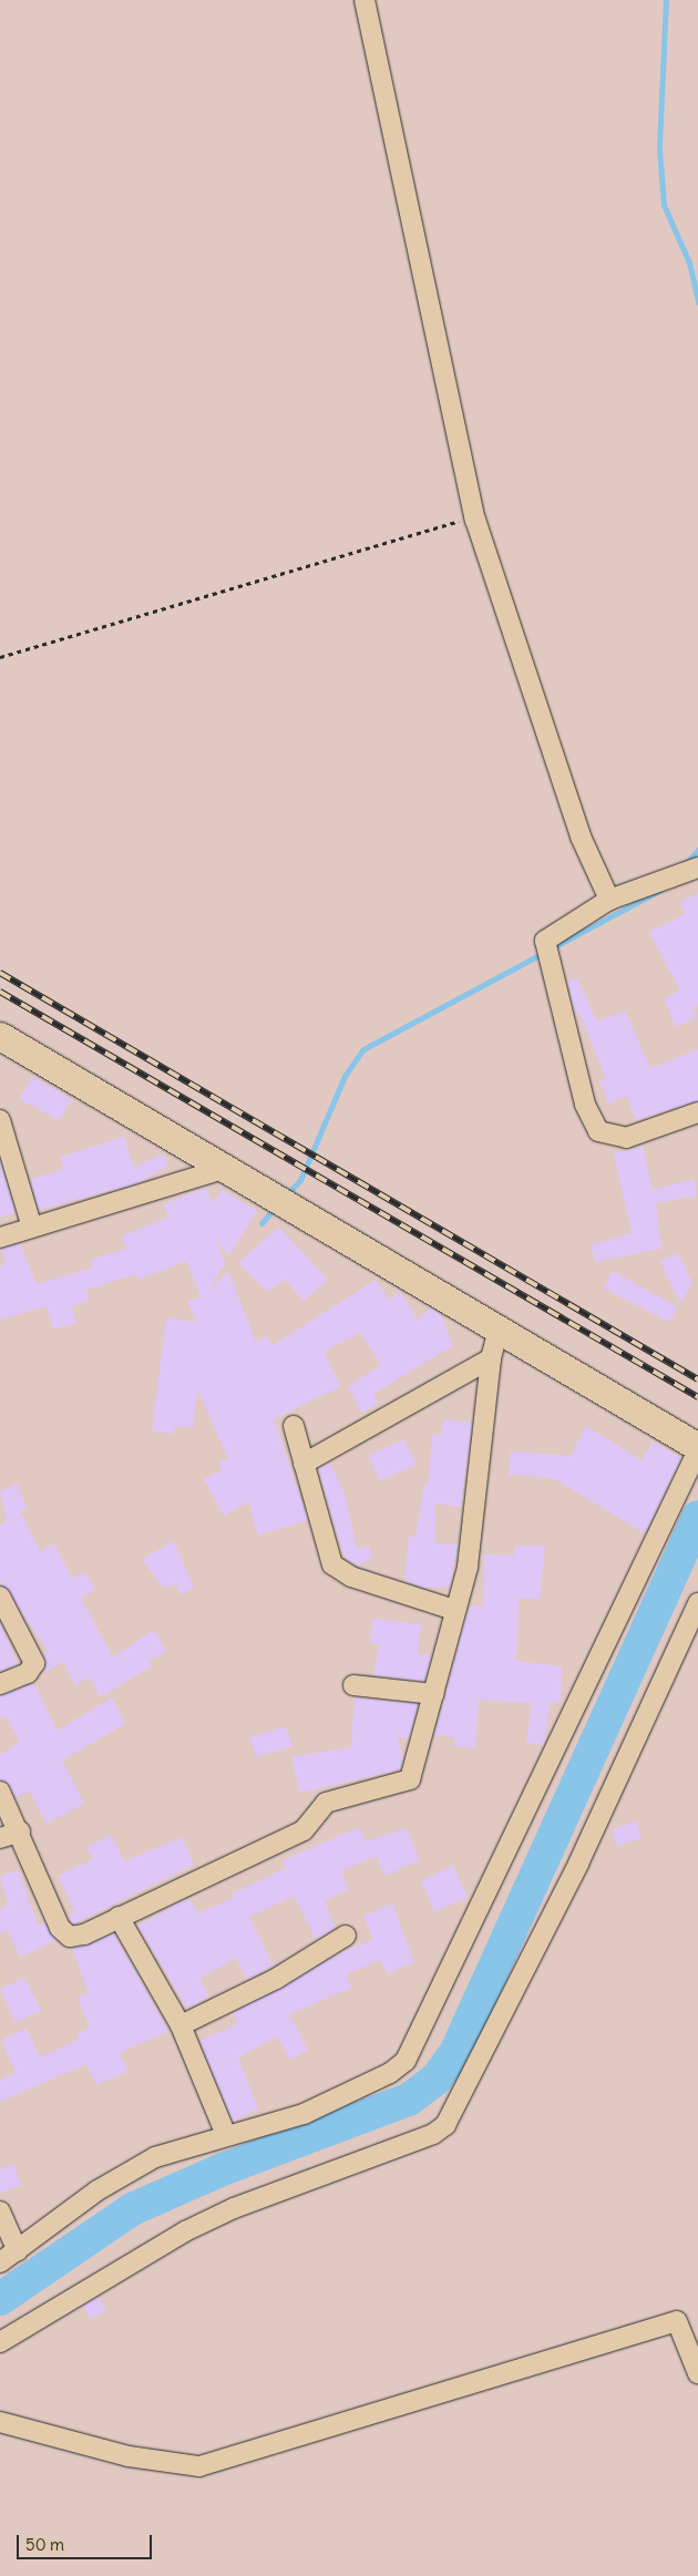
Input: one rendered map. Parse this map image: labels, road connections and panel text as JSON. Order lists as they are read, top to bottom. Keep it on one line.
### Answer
{"scale_bar":"50 m"}
